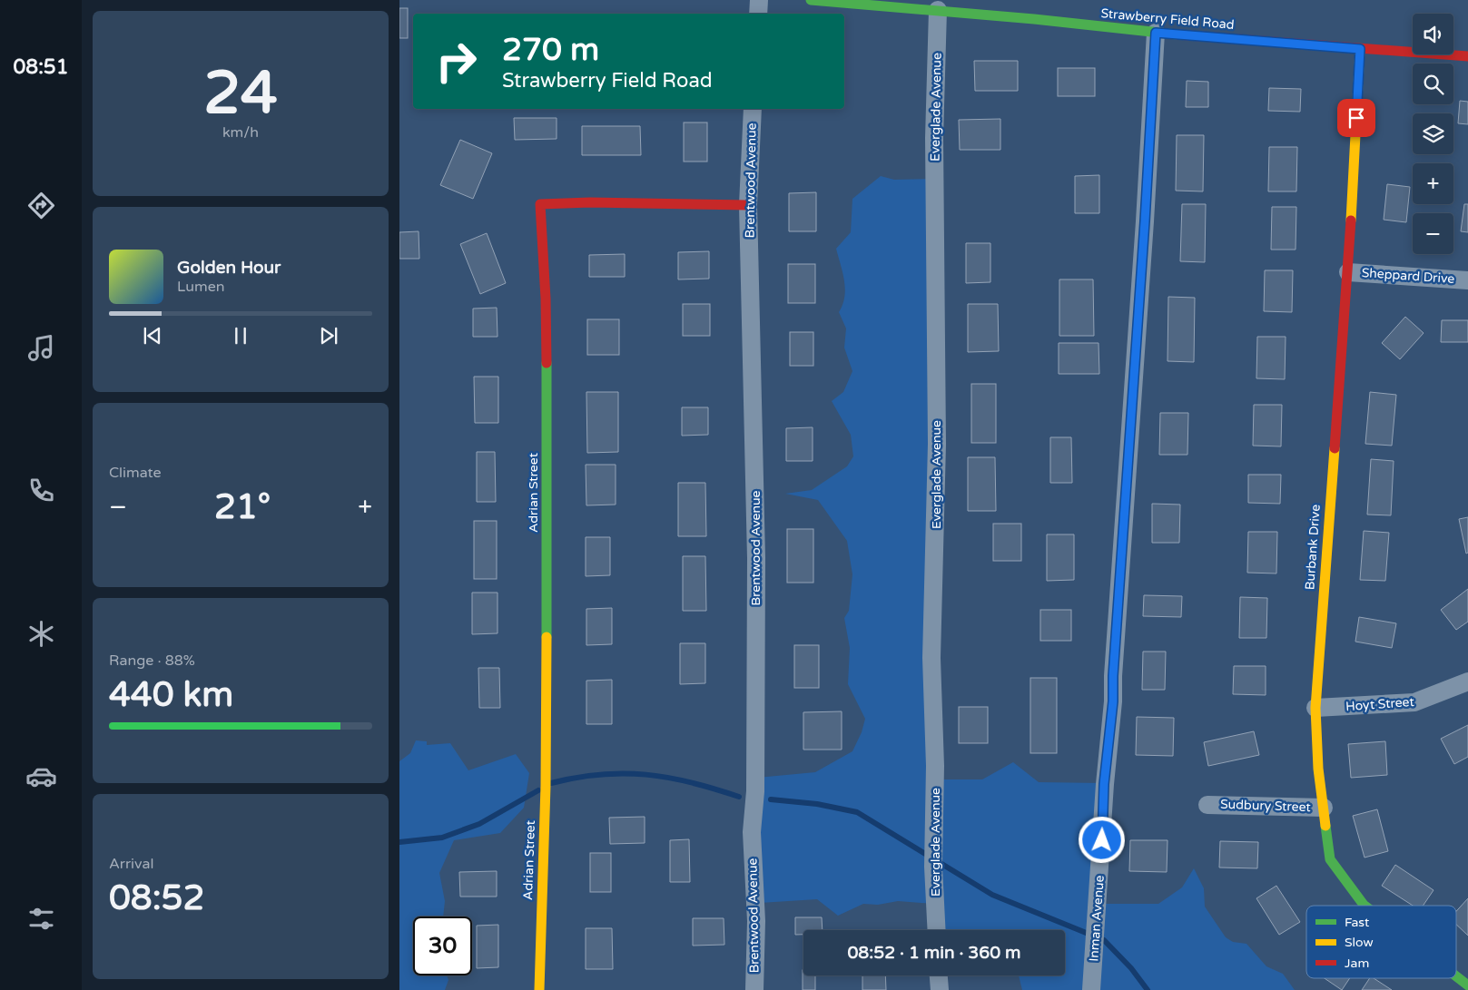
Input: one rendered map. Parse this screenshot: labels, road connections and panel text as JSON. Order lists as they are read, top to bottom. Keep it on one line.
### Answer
{"streets":{"street":["Strawberry Field Road","Everglade Avenue","Brentwood Avenue","Sheppard Drive","Adrian Street","Burbank Drive","Hoyt Street","Sudbury Street","Inman Avenue"]},"crossings":[["Strawberry Field Road","Everglade Avenue"],["Strawberry Field Road","Burbank Drive"],["Strawberry Field Road","Inman Avenue"],["Brentwood Avenue","Adrian Street"],["Sheppard Drive","Burbank Drive"],["Burbank Drive","Hoyt Street"],["Burbank Drive","Sudbury Street"]],"legend":["Fast","Slow","Jam"],"page":{"tabs":"08:51","tile":[["24","km/h"],"Climate",["Range · 88%","440 km"],["Arrival","08:52"]],"map_buttons":["+","−"],"turn":["270 m","Strawberry Field Road"],"song":["Golden Hour","Lumen"],"heat":["−","21°","+"],"limit":"30","trip":"08:52 · 1 min · 360 m"}}
